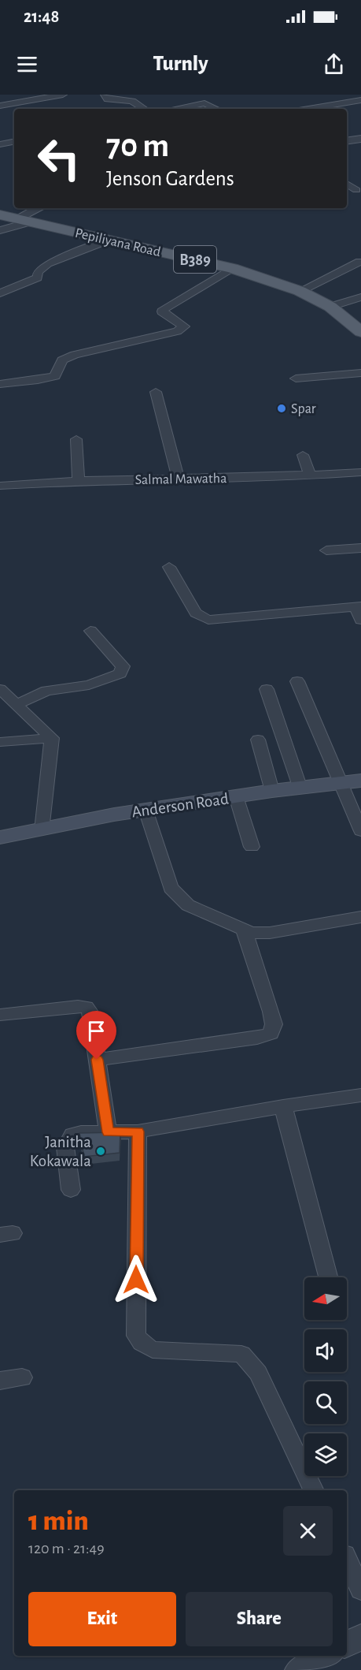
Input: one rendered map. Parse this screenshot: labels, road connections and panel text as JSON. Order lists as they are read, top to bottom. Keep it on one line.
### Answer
{"streets":{"main road":["Pepiliyana Road","B389","Anderson Road"],"street":["Salmal Mawatha"]},"places":["Spar","Janitha Kokawala"],"north":"left","page":{"status":"21:48","header":"Turnly","turn":["70 m","Jenson Gardens"],"heading":["1 min","120 m · 21:49"],"buttons":["Exit","Share"]}}
